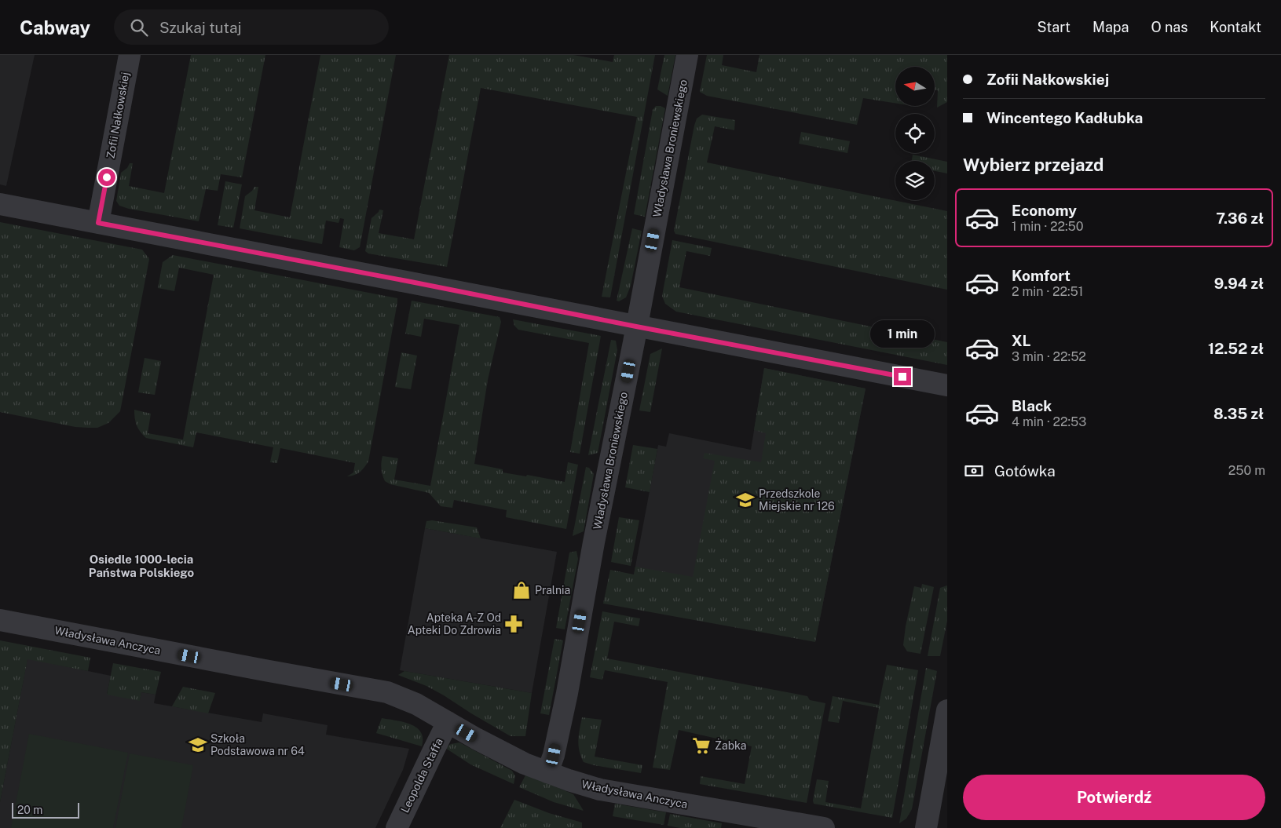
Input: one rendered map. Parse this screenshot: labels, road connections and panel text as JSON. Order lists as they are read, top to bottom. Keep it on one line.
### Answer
{"streets":{"street":["Zofii Nałkowskiej","Władysława Broniewskiego","Władysława Anczyca","Leopolda Staffa"]},"crossings":[["Władysława Broniewskiego","Władysława Anczyca"],["Władysława Anczyca","Leopolda Staffa"]],"districts":["Osiedle 1000-lecia Państwa Polskiego"],"places":{"school or university":["Przedszkole Miejskie nr 126","Szkoła Podstawowa nr 64"],"shop":["Pralnia"],"pharmacy":["Apteka A-Z Od Apteki Do Zdrowia"],"supermarket":["Żabka"]},"scale_bar":"20 m","north":"left","page":{"header":"Cabway","search":"Szukaj tutaj","nav":["Start","Mapa","O nas","Kontakt"],"banner":["Zofii Nałkowskiej","Wincentego Kadłubka"],"heading":"Wybierz przejazd","list":[{"name":"Economy","note":"1 min · 22:50","value":"7.36 zł"},{"name":"Komfort","note":"2 min · 22:51","value":"9.94 zł"},{"name":"XL","note":"3 min · 22:52","value":"12.52 zł"},{"name":"Black","note":"4 min · 22:53","value":"8.35 zł"}],"bubble":"1 min","pay":["Gotówka","250 m"],"buttons":"Potwierdź","scale":"20 m"}}
